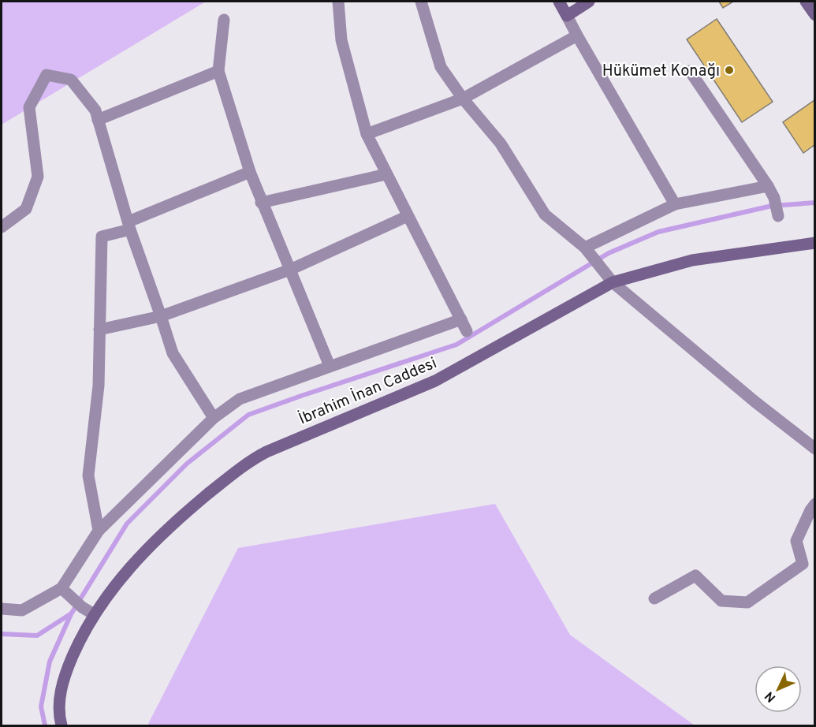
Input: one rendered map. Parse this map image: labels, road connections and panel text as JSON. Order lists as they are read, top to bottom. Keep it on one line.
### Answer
{"streets":{"street":["İbrahim İnan Caddesi"]},"places":["Hükümet Konağı"],"north":"bottom left"}
